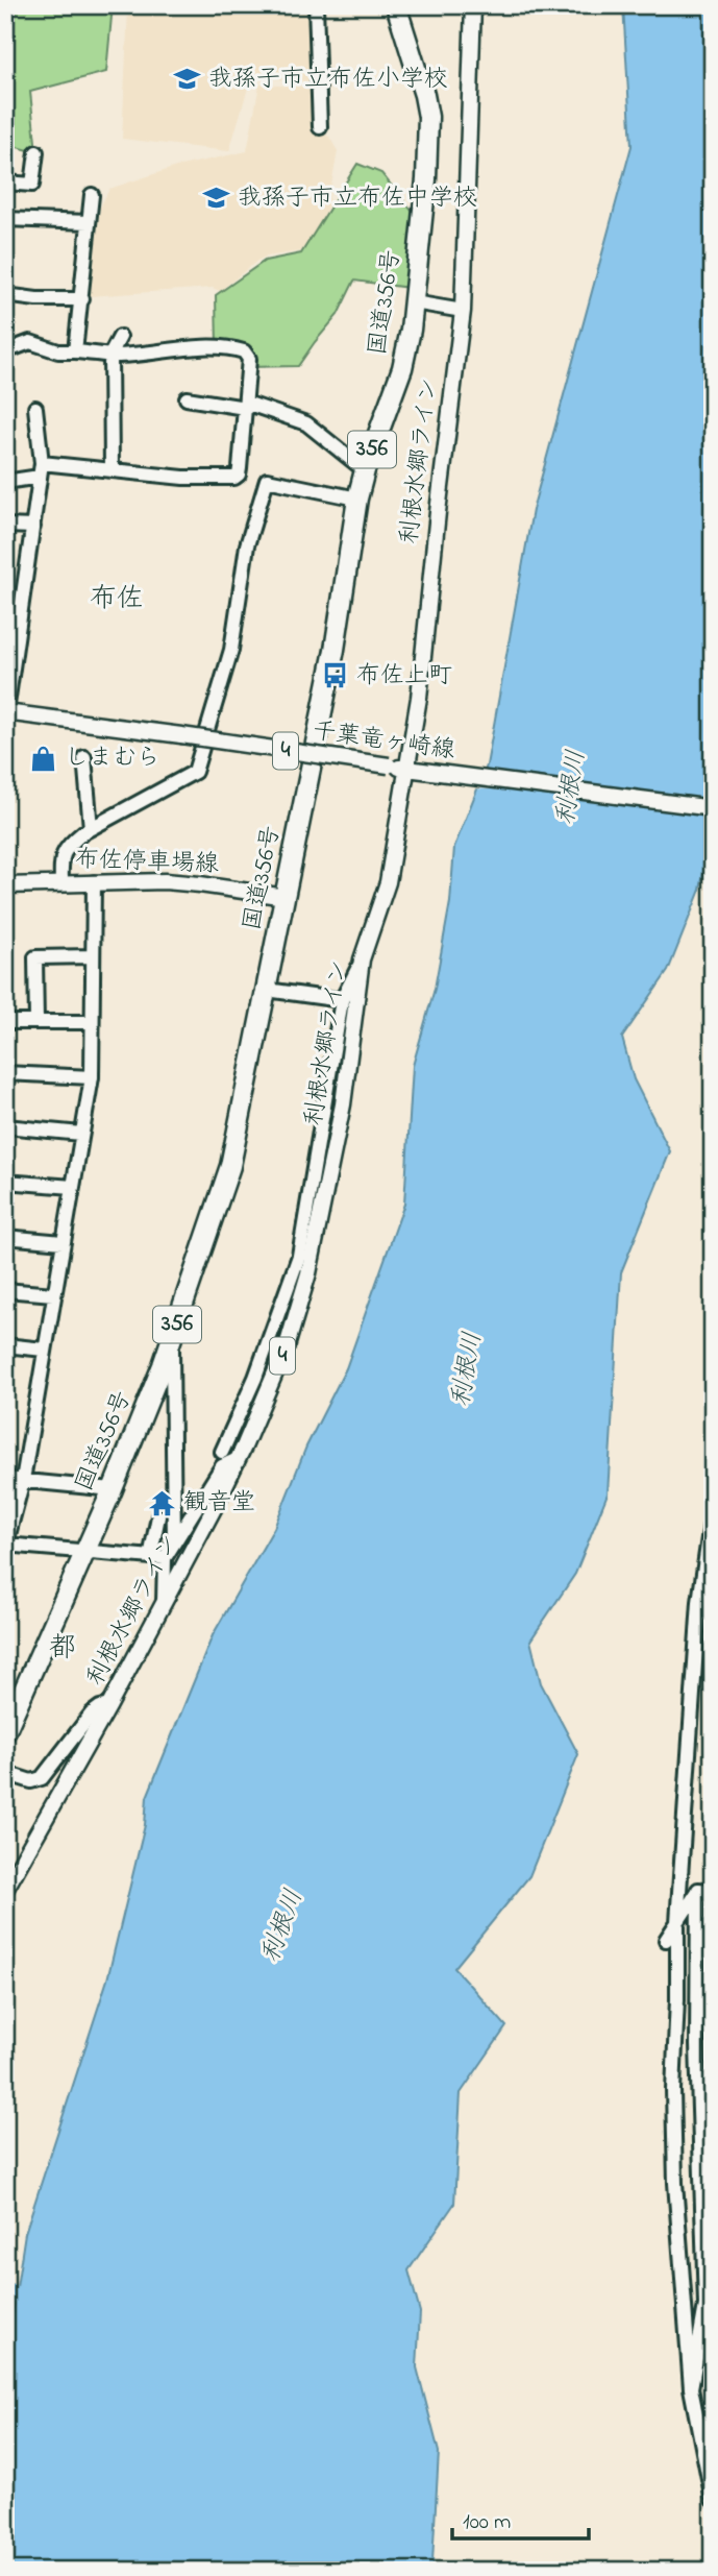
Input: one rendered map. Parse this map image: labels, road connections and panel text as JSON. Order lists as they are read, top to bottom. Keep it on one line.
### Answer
{"streets":{"highway":["国道356号","356"],"main road":["利根水郷ライン","千葉竜ヶ崎線","4","布佐停車場線"]},"crossings":[["国道356号","布佐停車場線"],["利根水郷ライン","千葉竜ヶ崎線"]],"districts":["布佐","都"],"water":["利根川"],"places":{"school or university":["我孫子市立布佐小学校","我孫子市立布佐中学校"],"bus stop":["布佐上町"],"shop":["しまむら"],"temple":["観音堂"]},"scale_bar":"100 m"}
